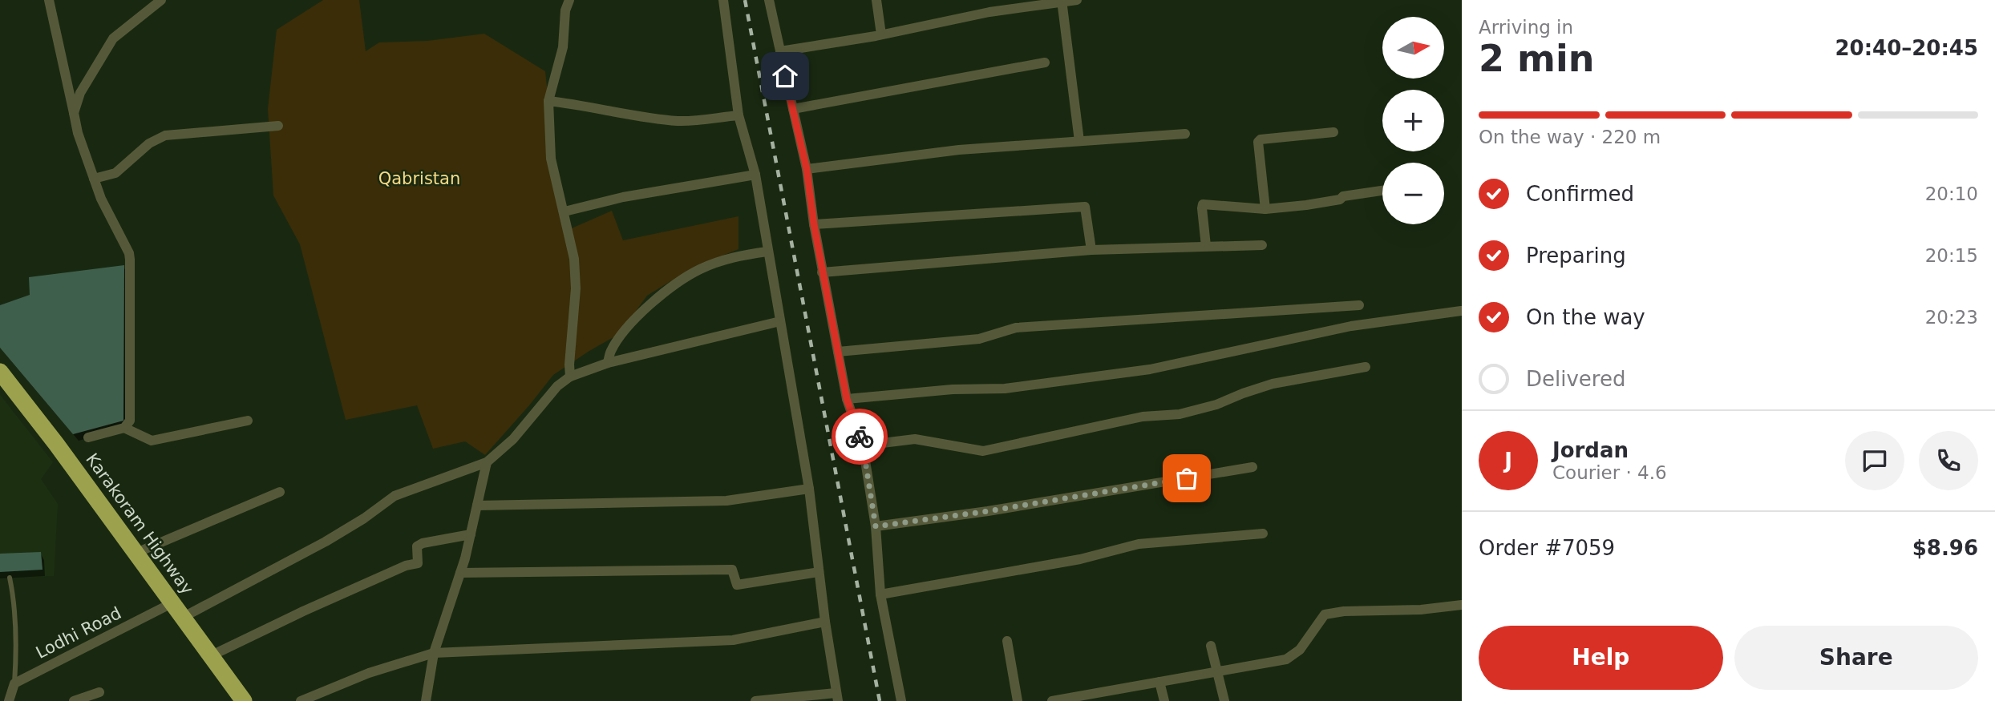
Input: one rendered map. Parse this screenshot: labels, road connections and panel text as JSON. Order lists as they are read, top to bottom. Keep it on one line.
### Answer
{"streets":{"highway":["Karakoram Highway"],"street":["Lodhi Road"]},"crossings":[["Karakoram Highway","Lodhi Road"]],"parks":["Qabristan"],"north":"right","page":{"heading":["2 min","Arriving in","20:40–20:45"],"panel":["Jordan","Courier · 4.6","Order #7059","$8.96"],"map_buttons":["+","−"],"bar":"On the way · 220 m","list":[["Confirmed","20:10"],["Preparing","20:15"],["On the way","20:23"],"Delivered"],"round":"J","buttons":["Help","Share"]}}
